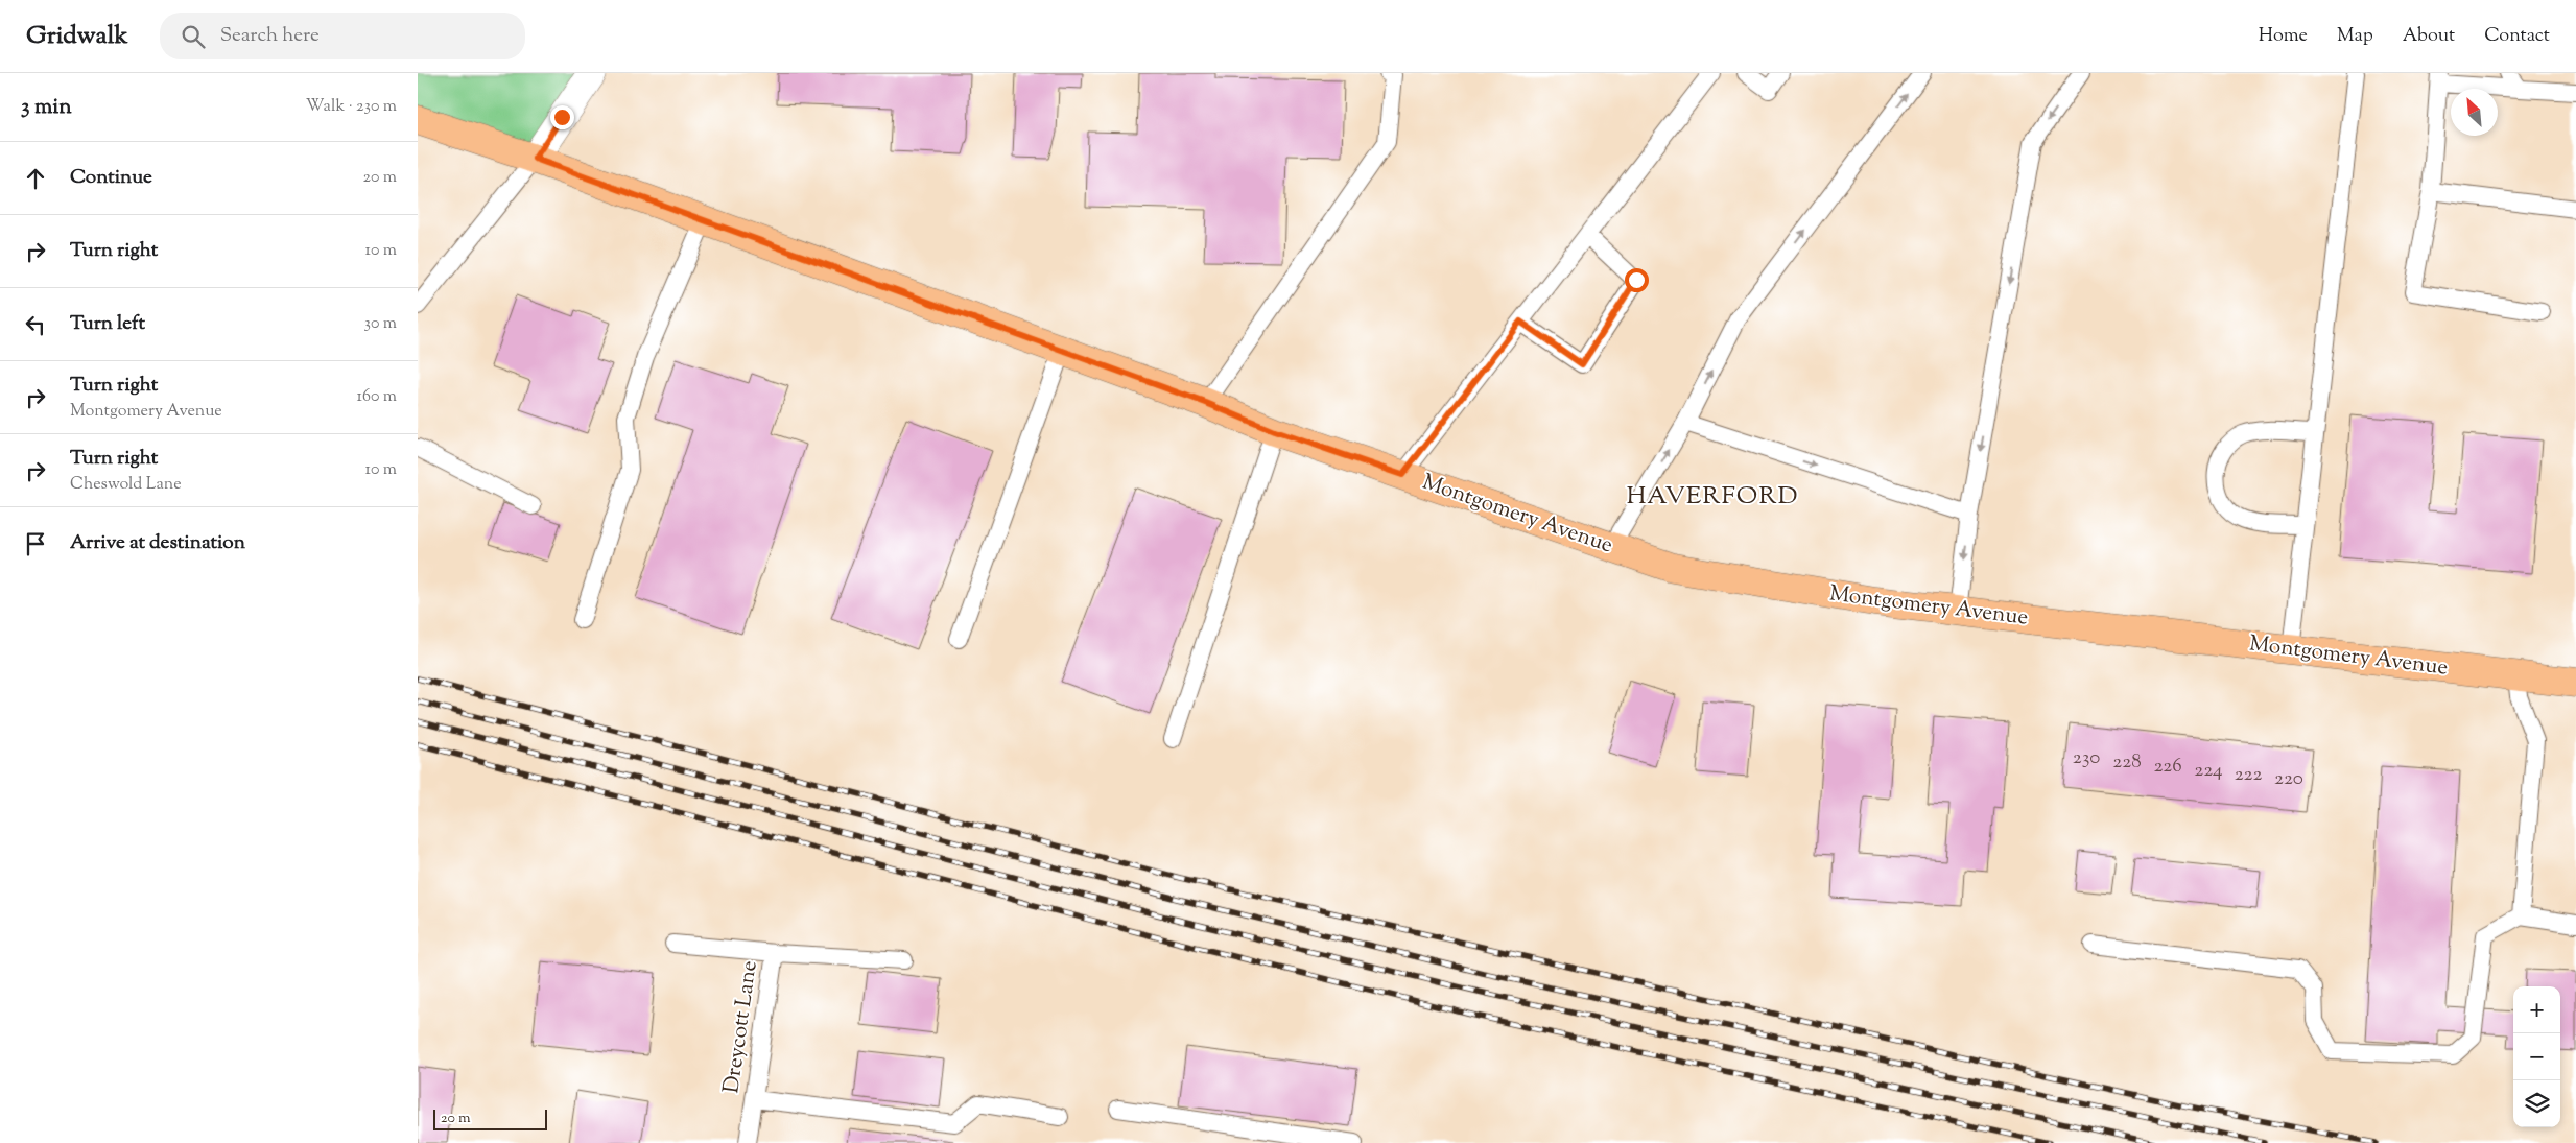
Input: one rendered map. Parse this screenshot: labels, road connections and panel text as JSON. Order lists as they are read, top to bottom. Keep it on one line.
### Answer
{"streets":{"main road":["Montgomery Avenue"],"lane":["Dreycott Lane"]},"districts":["HAVERFORD"],"house_numbers":["230","228","226","224","222","220"],"scale_bar":"20 m","north":"top left","page":{"header":"Gridwalk","search":"Search here","nav":["Home","Map","About","Contact"],"heading":["3 min","Walk · 230 m"],"list":[["Continue","20 m"],["Turn right","10 m"],["Turn left","30 m"],["Turn right","Montgomery Avenue","160 m"],["Turn right","Cheswold Lane","10 m"],"Arrive at destination"],"map_buttons":["+","−"],"scale":"20 m"}}
